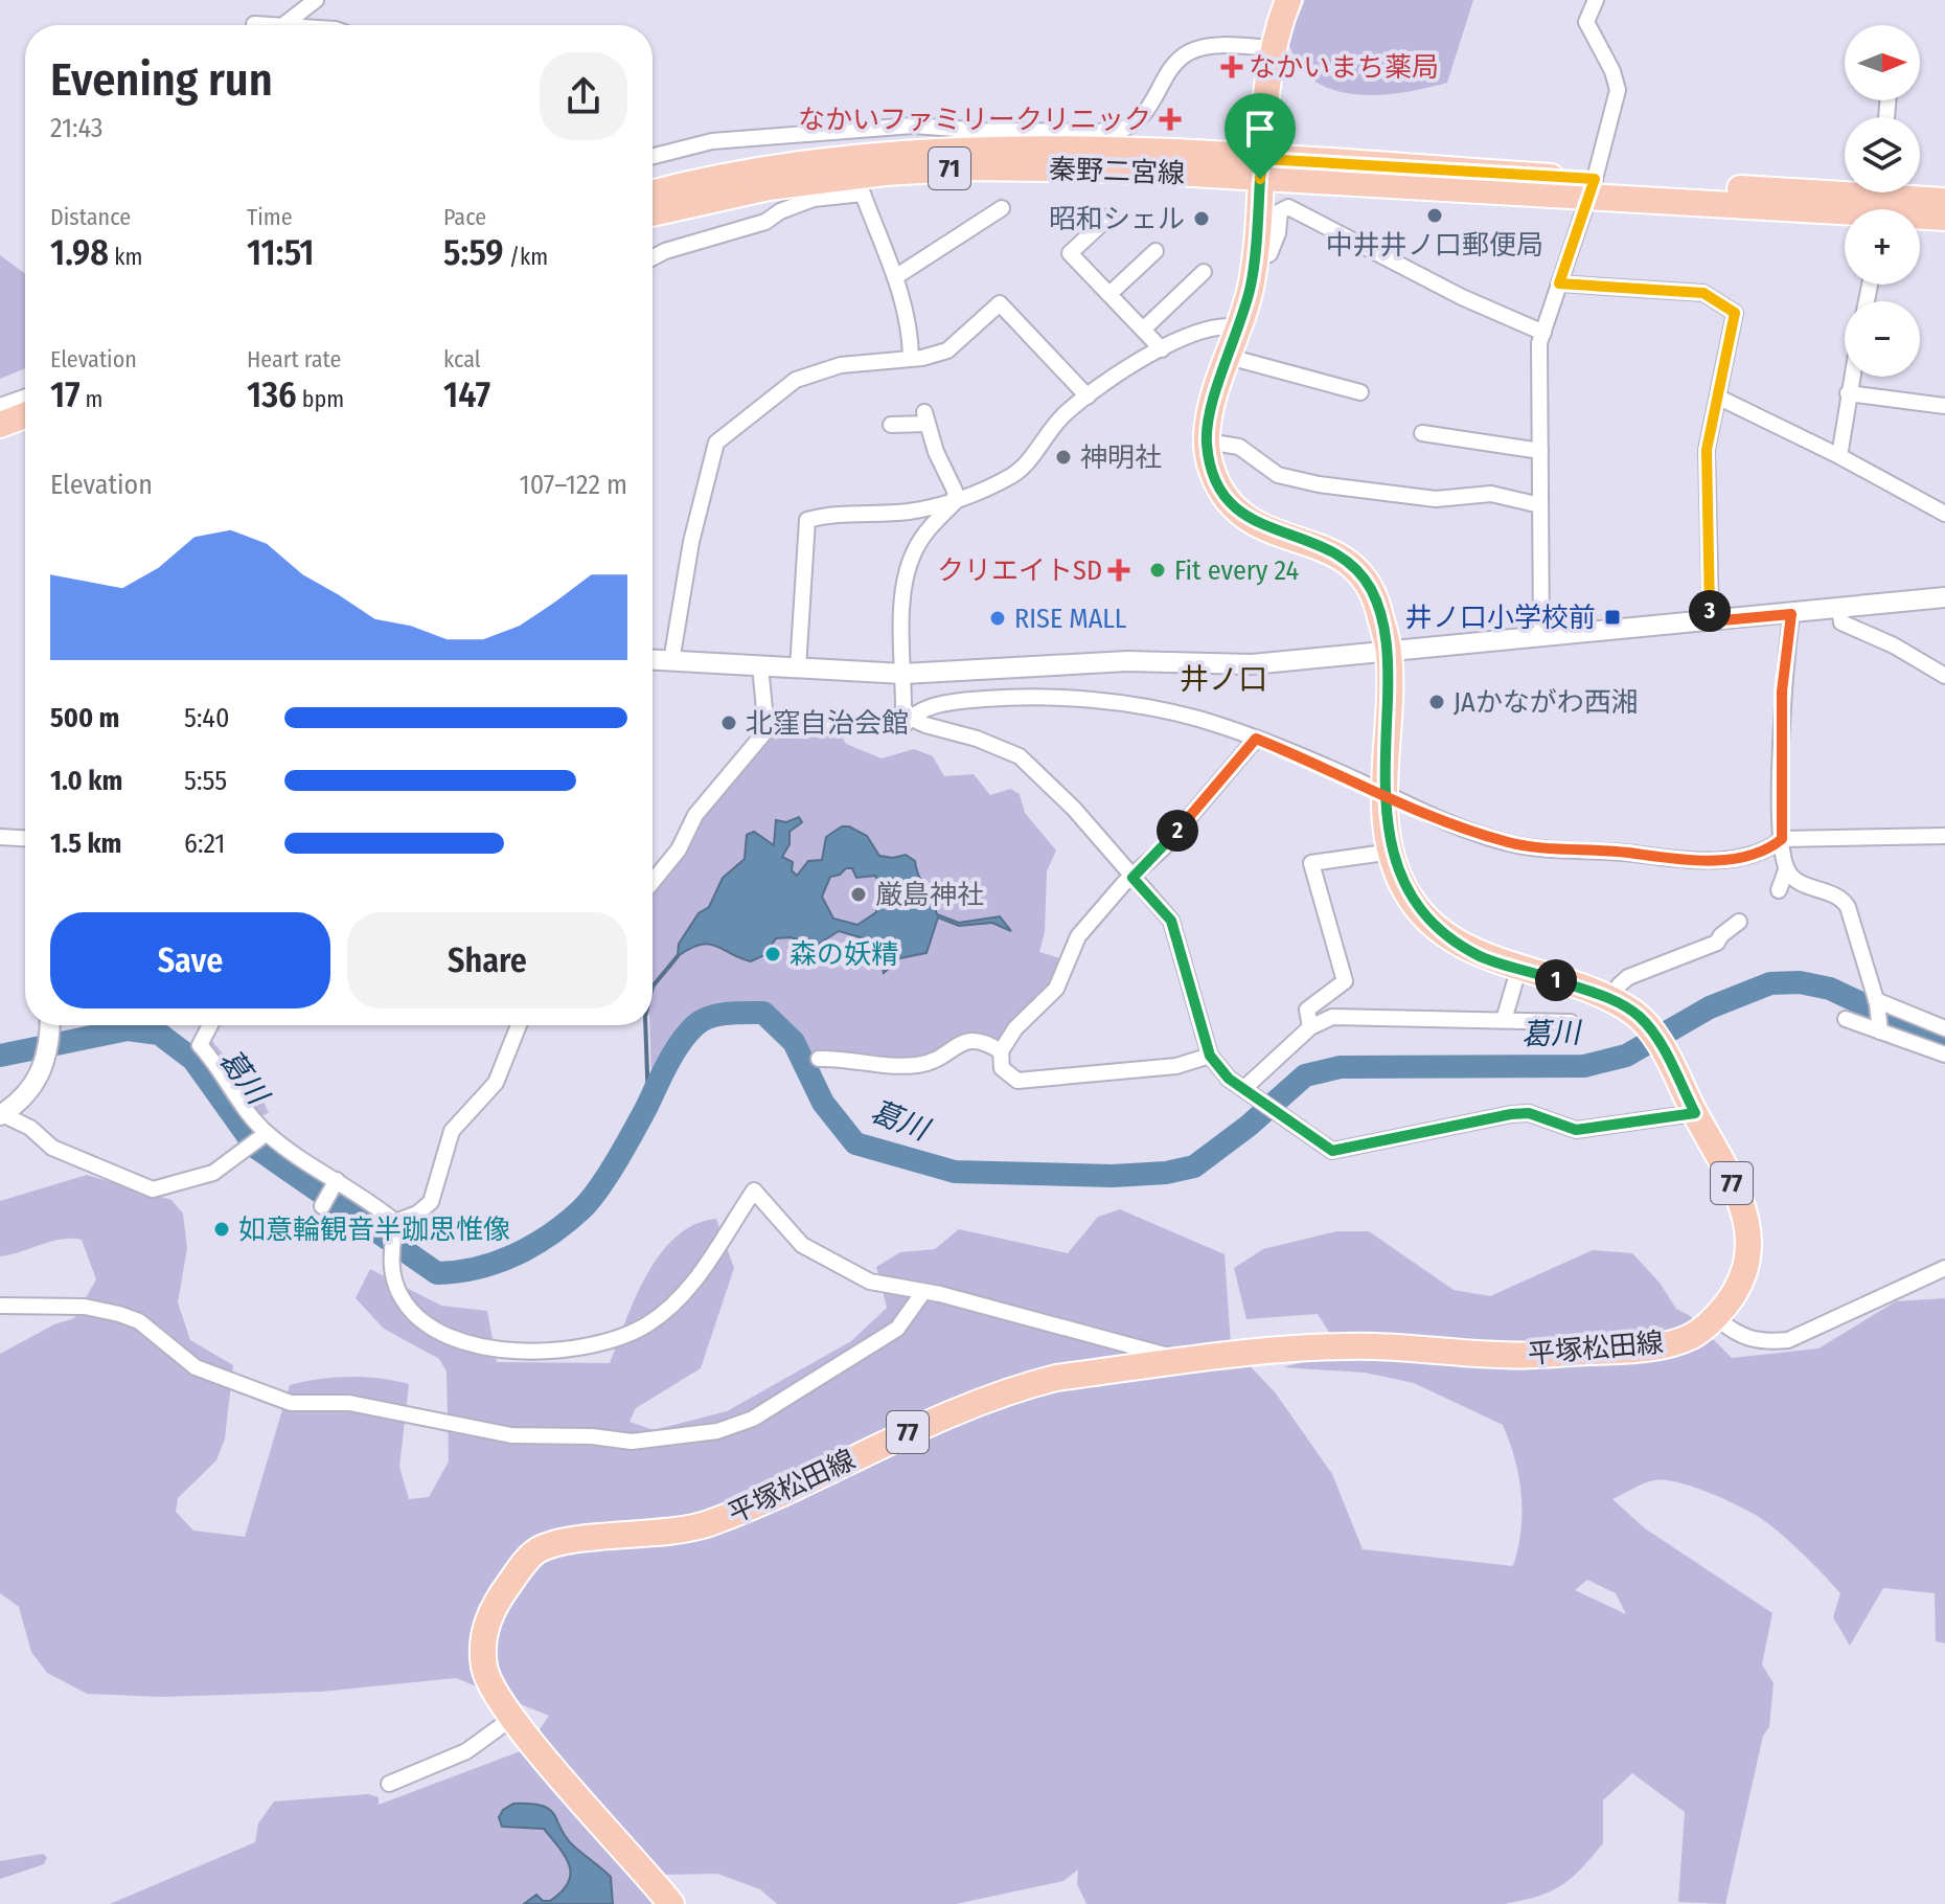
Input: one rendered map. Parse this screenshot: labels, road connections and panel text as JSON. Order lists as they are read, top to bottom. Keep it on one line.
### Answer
{"streets":{"main road":["71","秦野二宮線","77","平塚松田線"]},"crossings":[["秦野二宮線","平塚松田線"]],"districts":["井ノ口"],"water":["葛川"],"places":{"health":["なかいまち薬局","なかいファミリークリニック","クリエイトSD"],"other":["中井井ノ口郵便局","昭和シェル","神明社","Fit every 24","RISE MALL","JAかながわ西湘","北窪自治会館","厳島神社","森の妖精","如意輪観音半跏思惟像"],"transit":["井ノ口小学校前"]},"north":"right","page":{"map_buttons":["+","−"],"heading":["Evening run","21:43"],"stats":[["Distance","1.98 km"],["Time","11:51"],["Pace","5:59 /km"],["Elevation","17 m"],["Heart rate","136 bpm"],["kcal","147"]],"chart":["Elevation","107–122 m"],"pins":["3","2","1"],"list":[{"name":"500 m","note":"5:40"},{"name":"1.0 km","note":"5:55"},{"name":"1.5 km","note":"6:21"}],"buttons":["Save","Share"]}}
